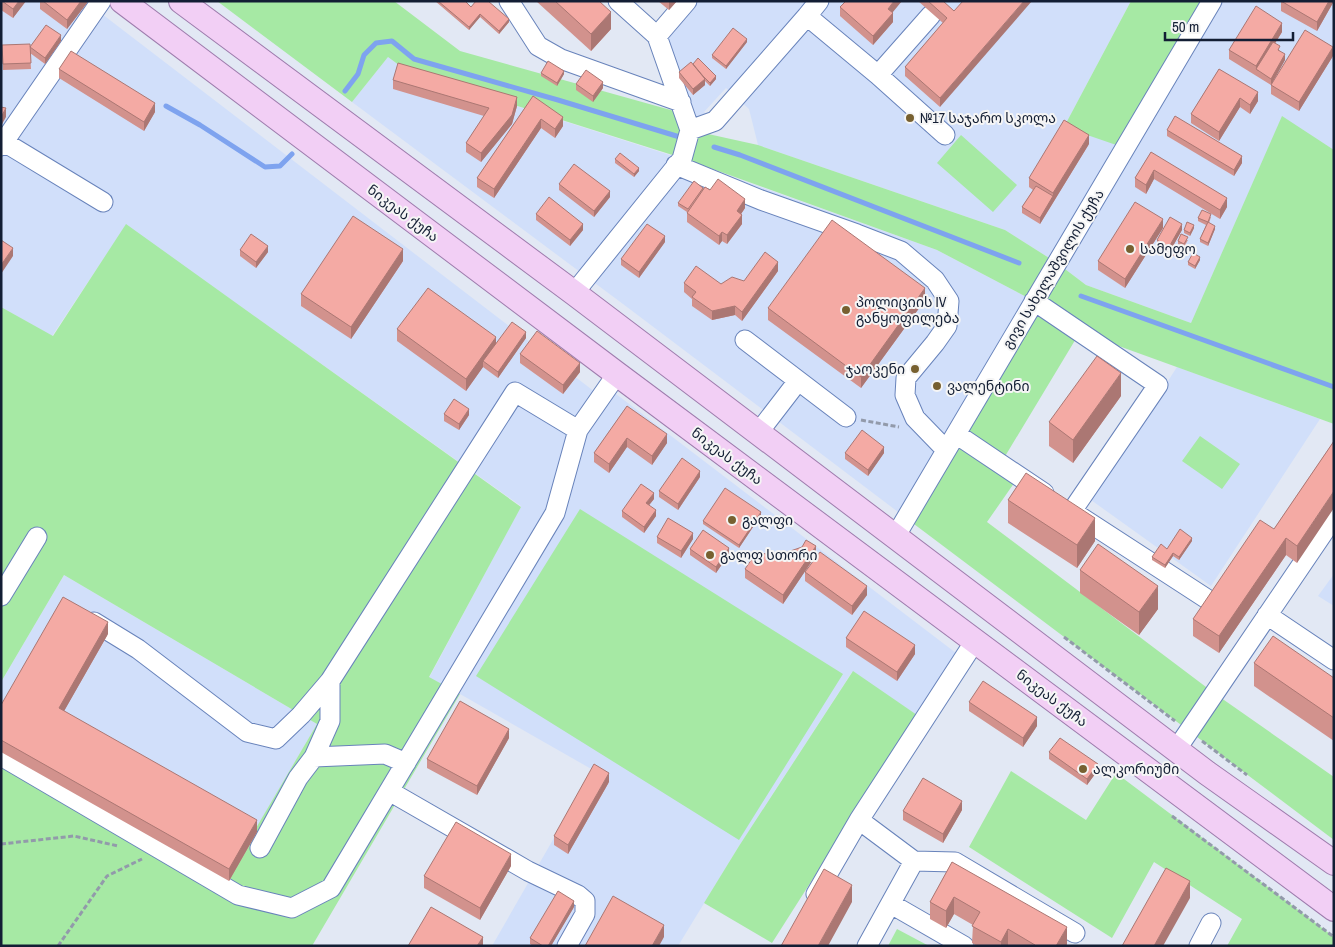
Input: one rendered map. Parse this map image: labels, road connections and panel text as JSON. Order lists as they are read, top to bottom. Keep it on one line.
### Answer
{"streets":{"main road":["ნიკეას ქუჩა"],"street":["გივი სახელაშვილის ქუჩა"]},"places":["№17 საჯარო სკოლა","სამეფო","პოლიციის IV განყოფილება","ჯაოკენი","ვალენტინი","გალფი","გალფ სთორი","ალკორიუმი"],"scale_bar":"50 m"}
